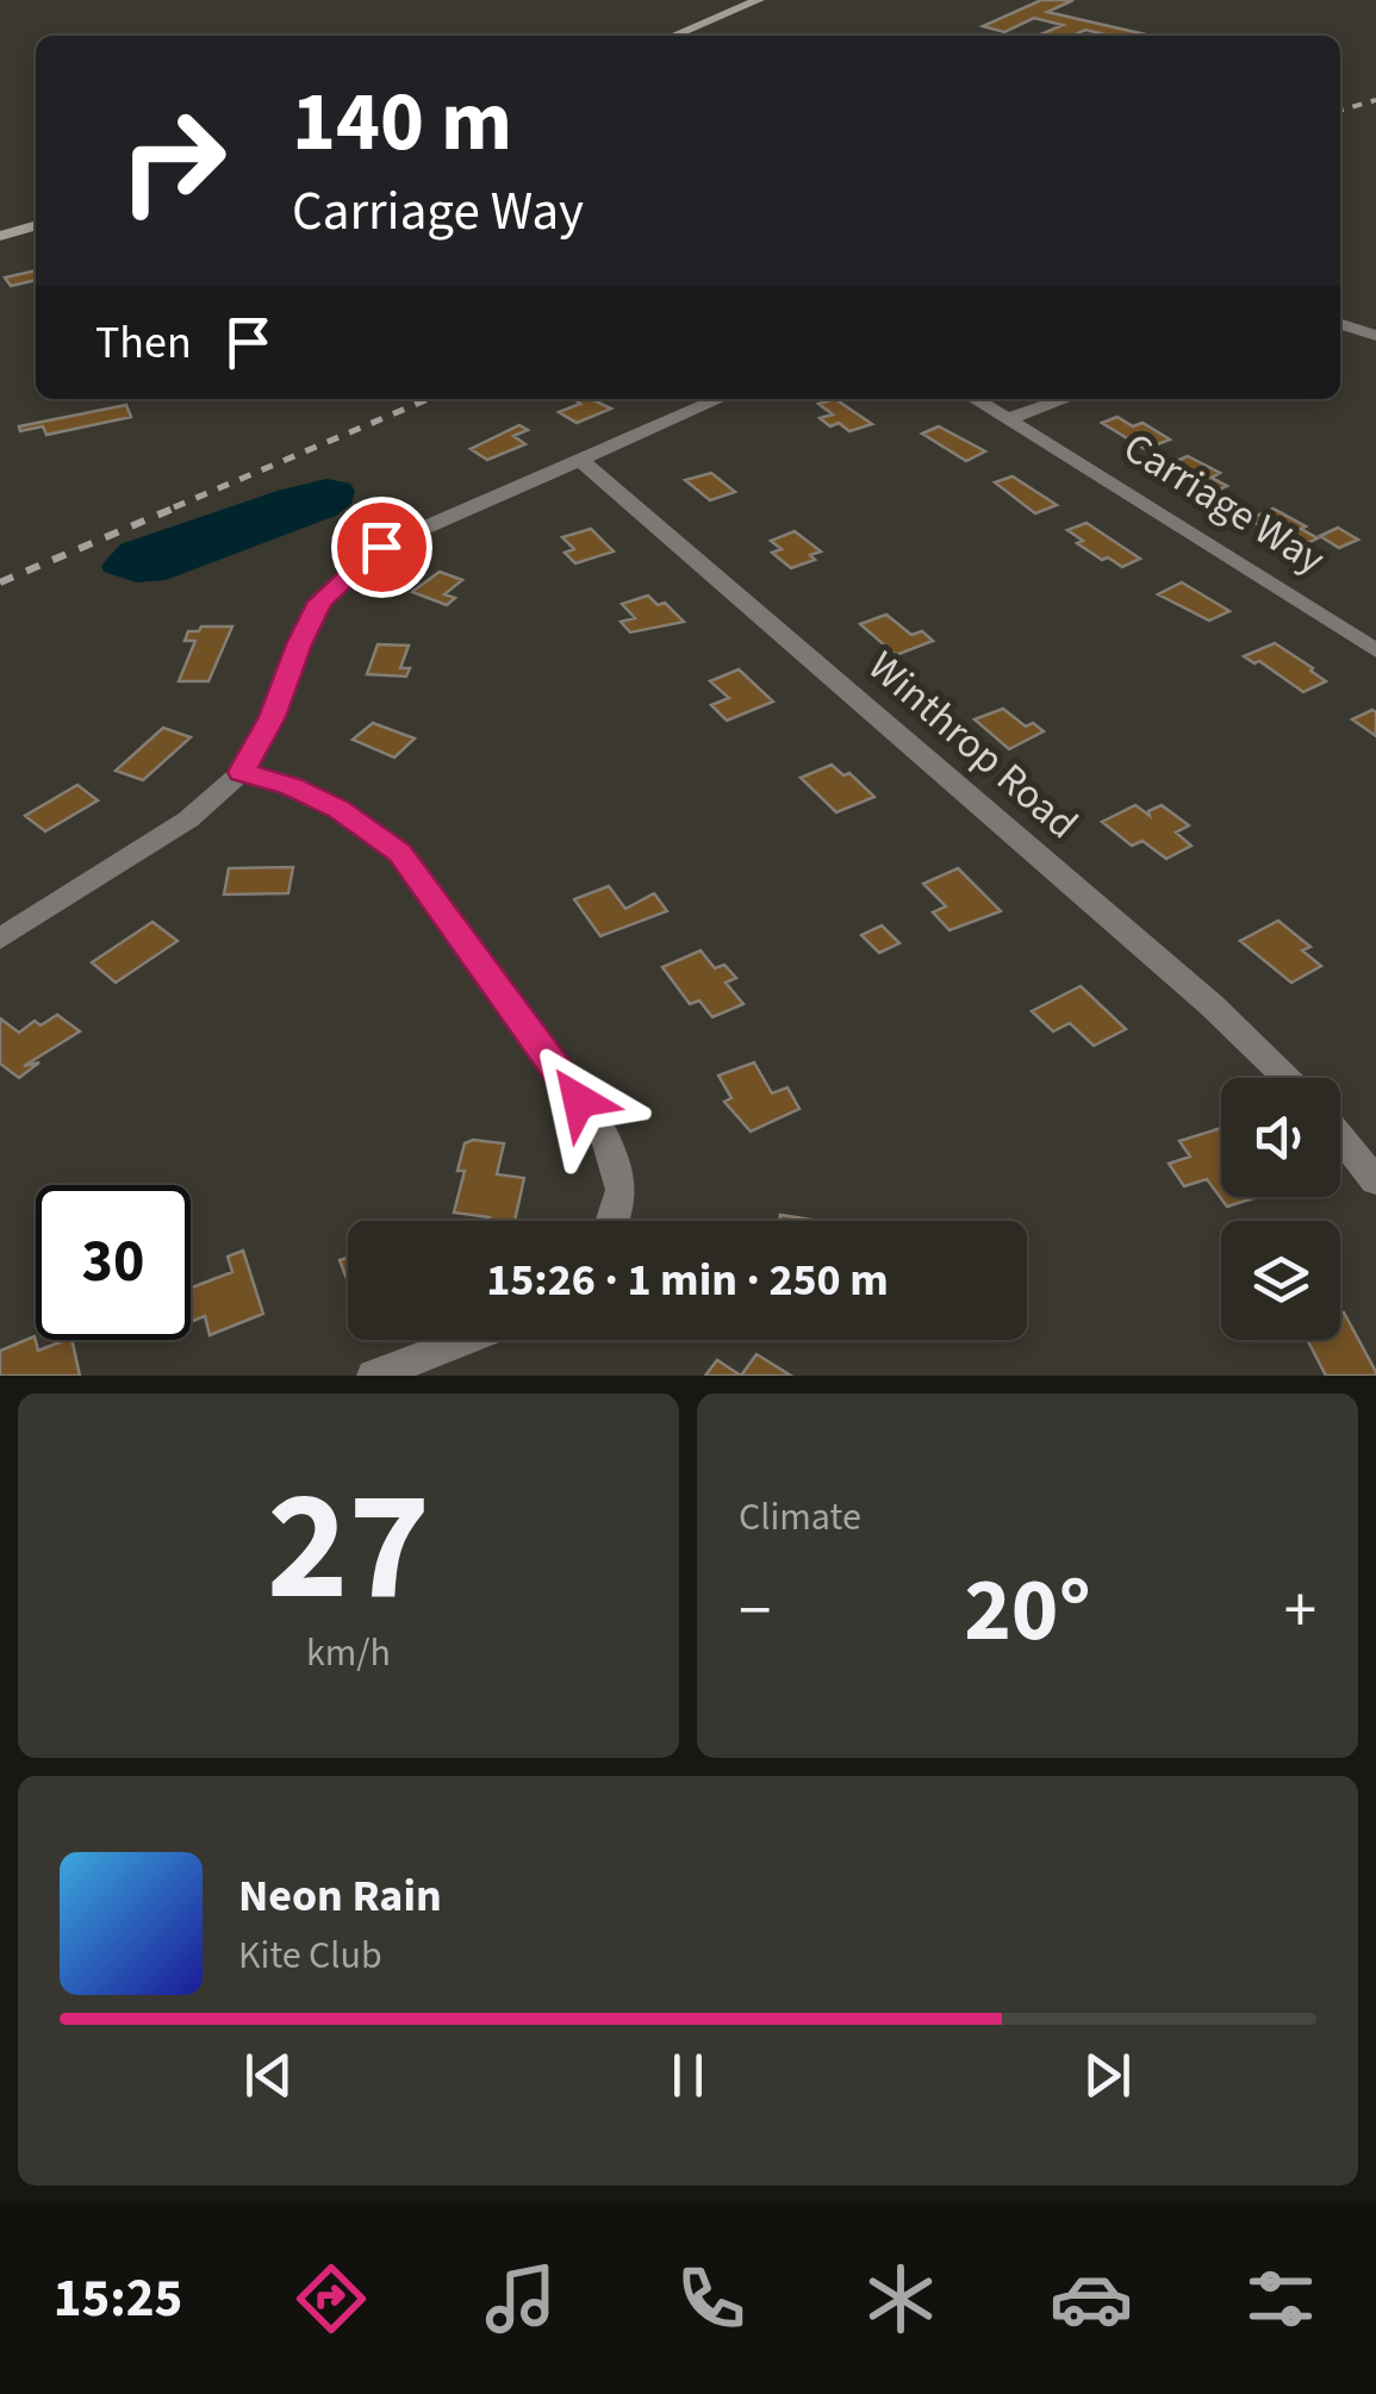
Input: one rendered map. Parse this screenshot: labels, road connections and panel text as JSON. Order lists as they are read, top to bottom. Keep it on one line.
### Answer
{"streets":{"street":["Carriage Way","Winthrop Road"]},"page":{"turn":["140 m","Carriage Way"],"then":"Then","limit":"30","trip":"15:26 · 1 min · 250 m","tile":[["27","km/h"],"Climate"],"heat":["−","20°","+"],"song":["Neon Rain","Kite Club"],"tabs":"15:25"}}
